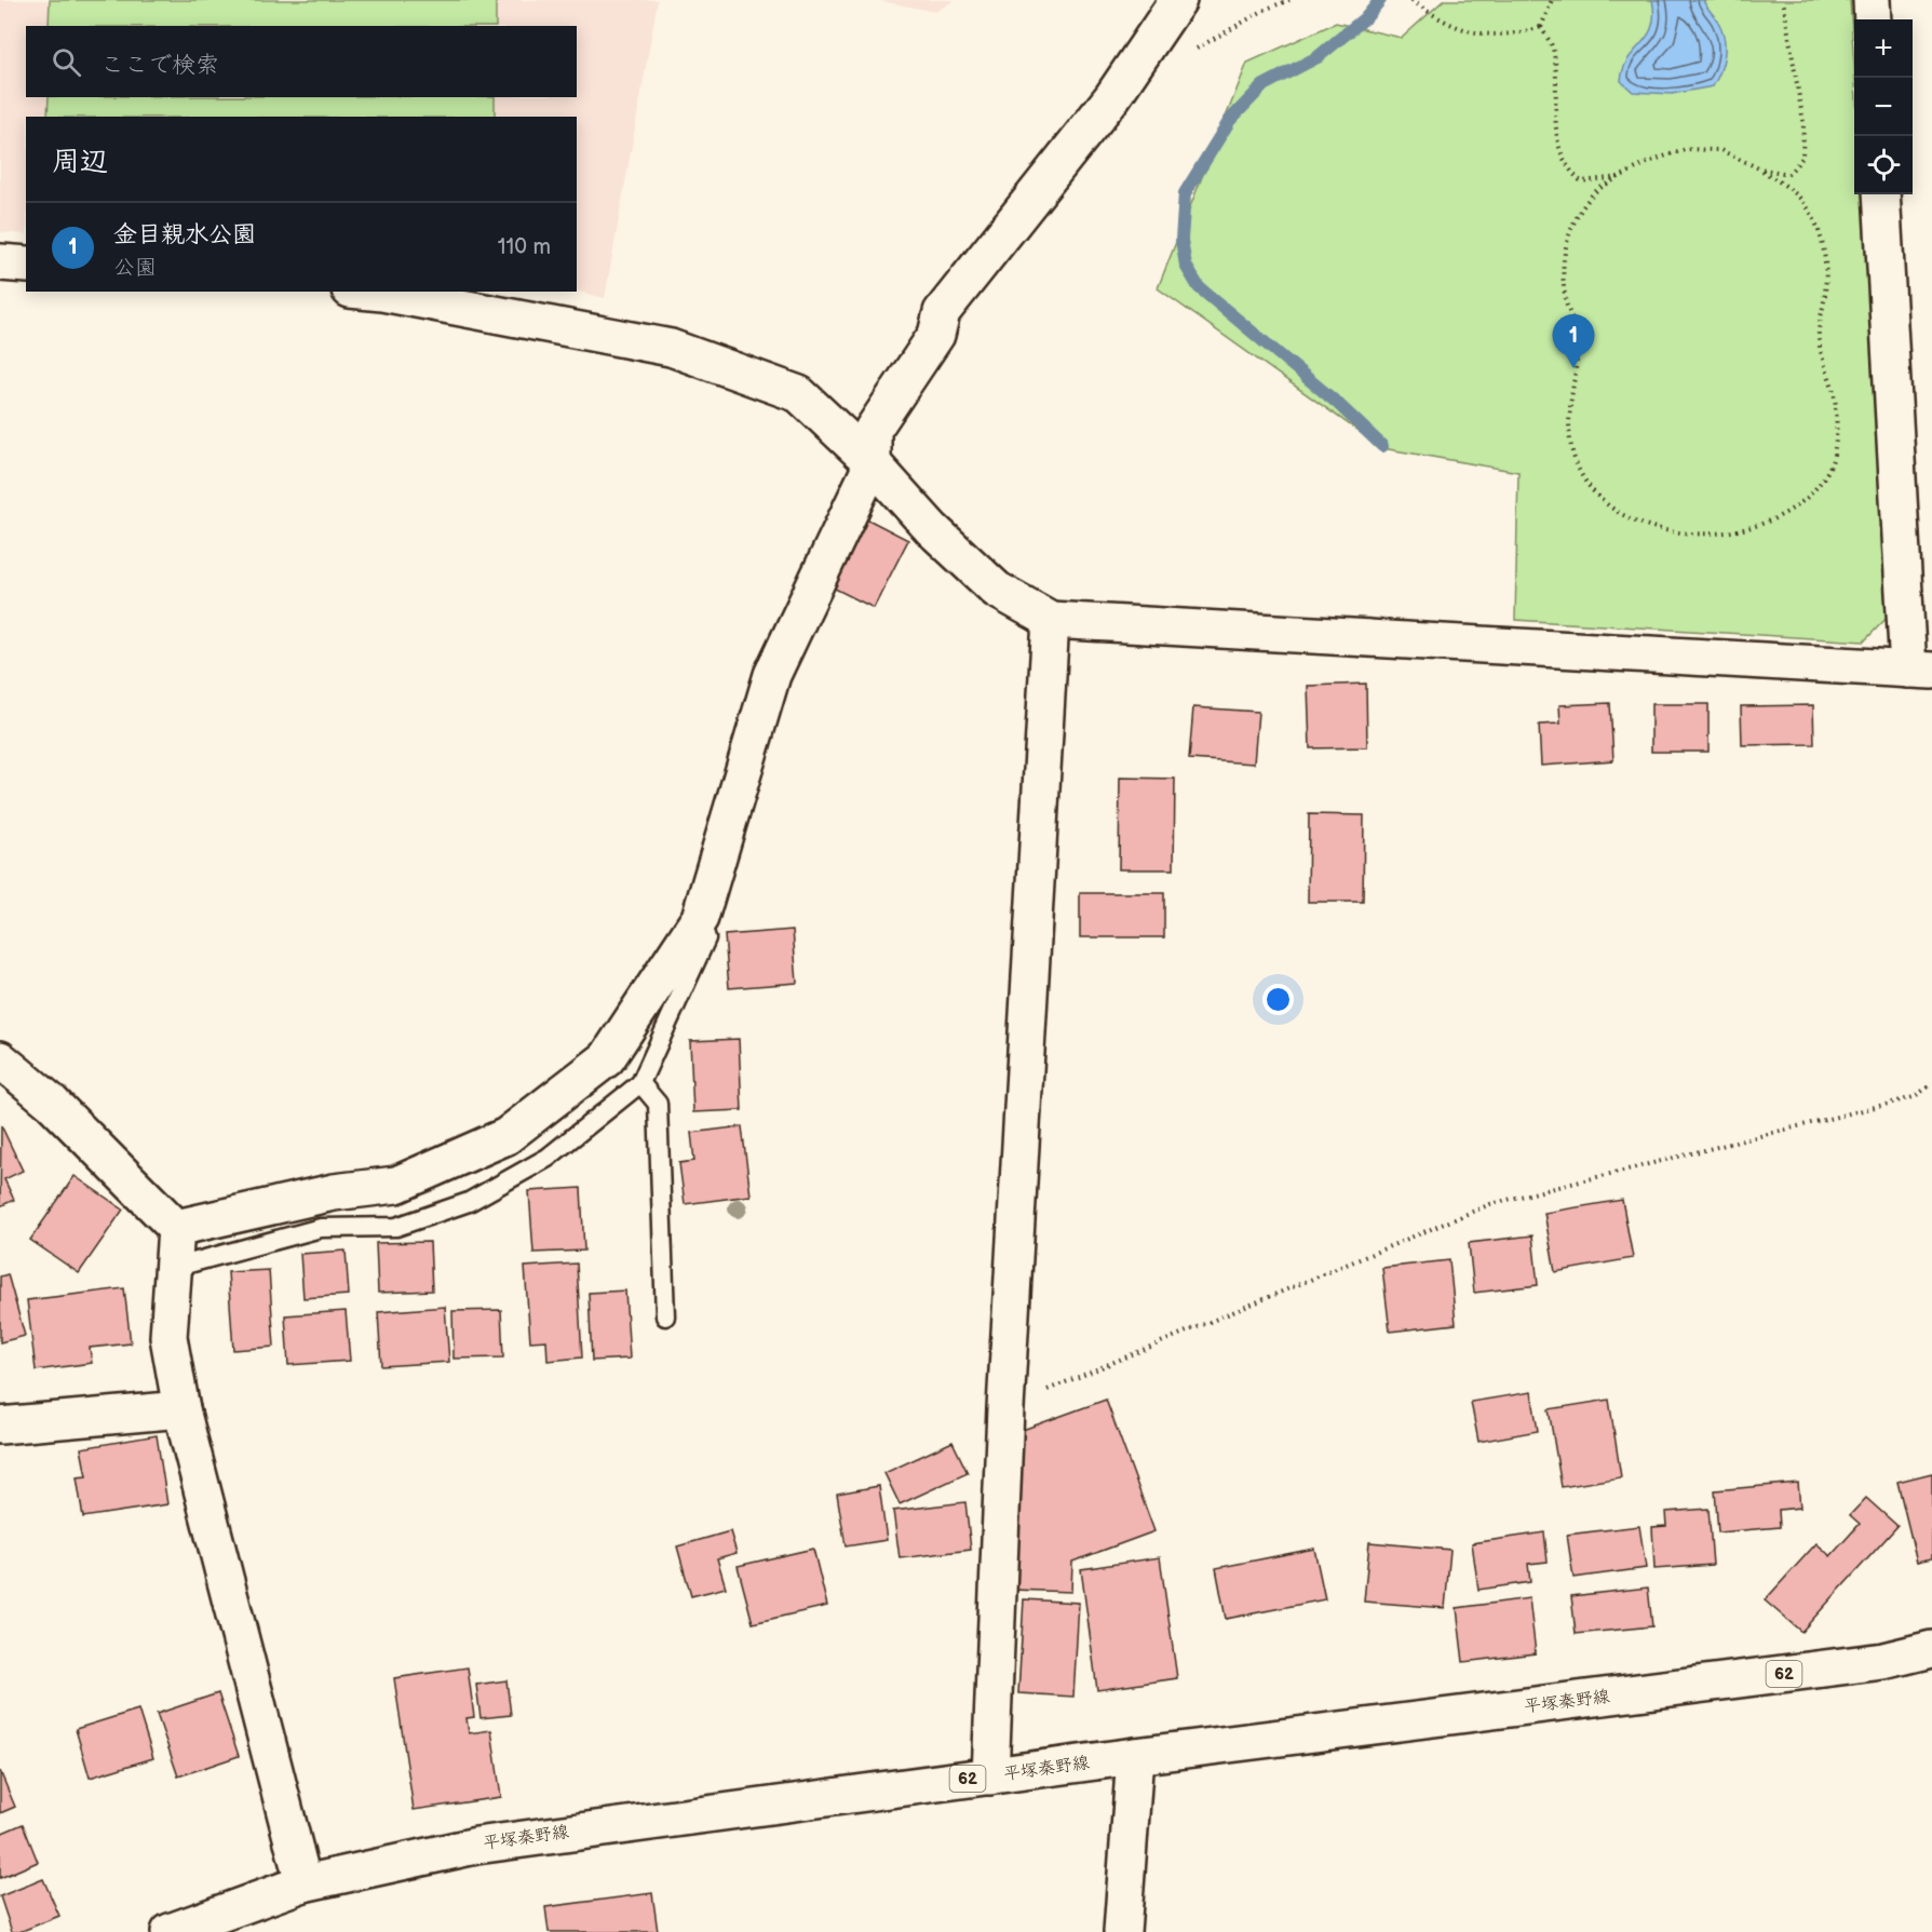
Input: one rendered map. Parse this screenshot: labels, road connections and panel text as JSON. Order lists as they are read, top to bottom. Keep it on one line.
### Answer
{"streets":{"street":["62","平塚秦野線"]},"page":{"map_buttons":["+","−"],"search":"ここで検索","heading":"周辺","list":[{"mark":"1","name":"金目親水公園","note":"公園","value":"110 m"}],"pins":"1"}}
